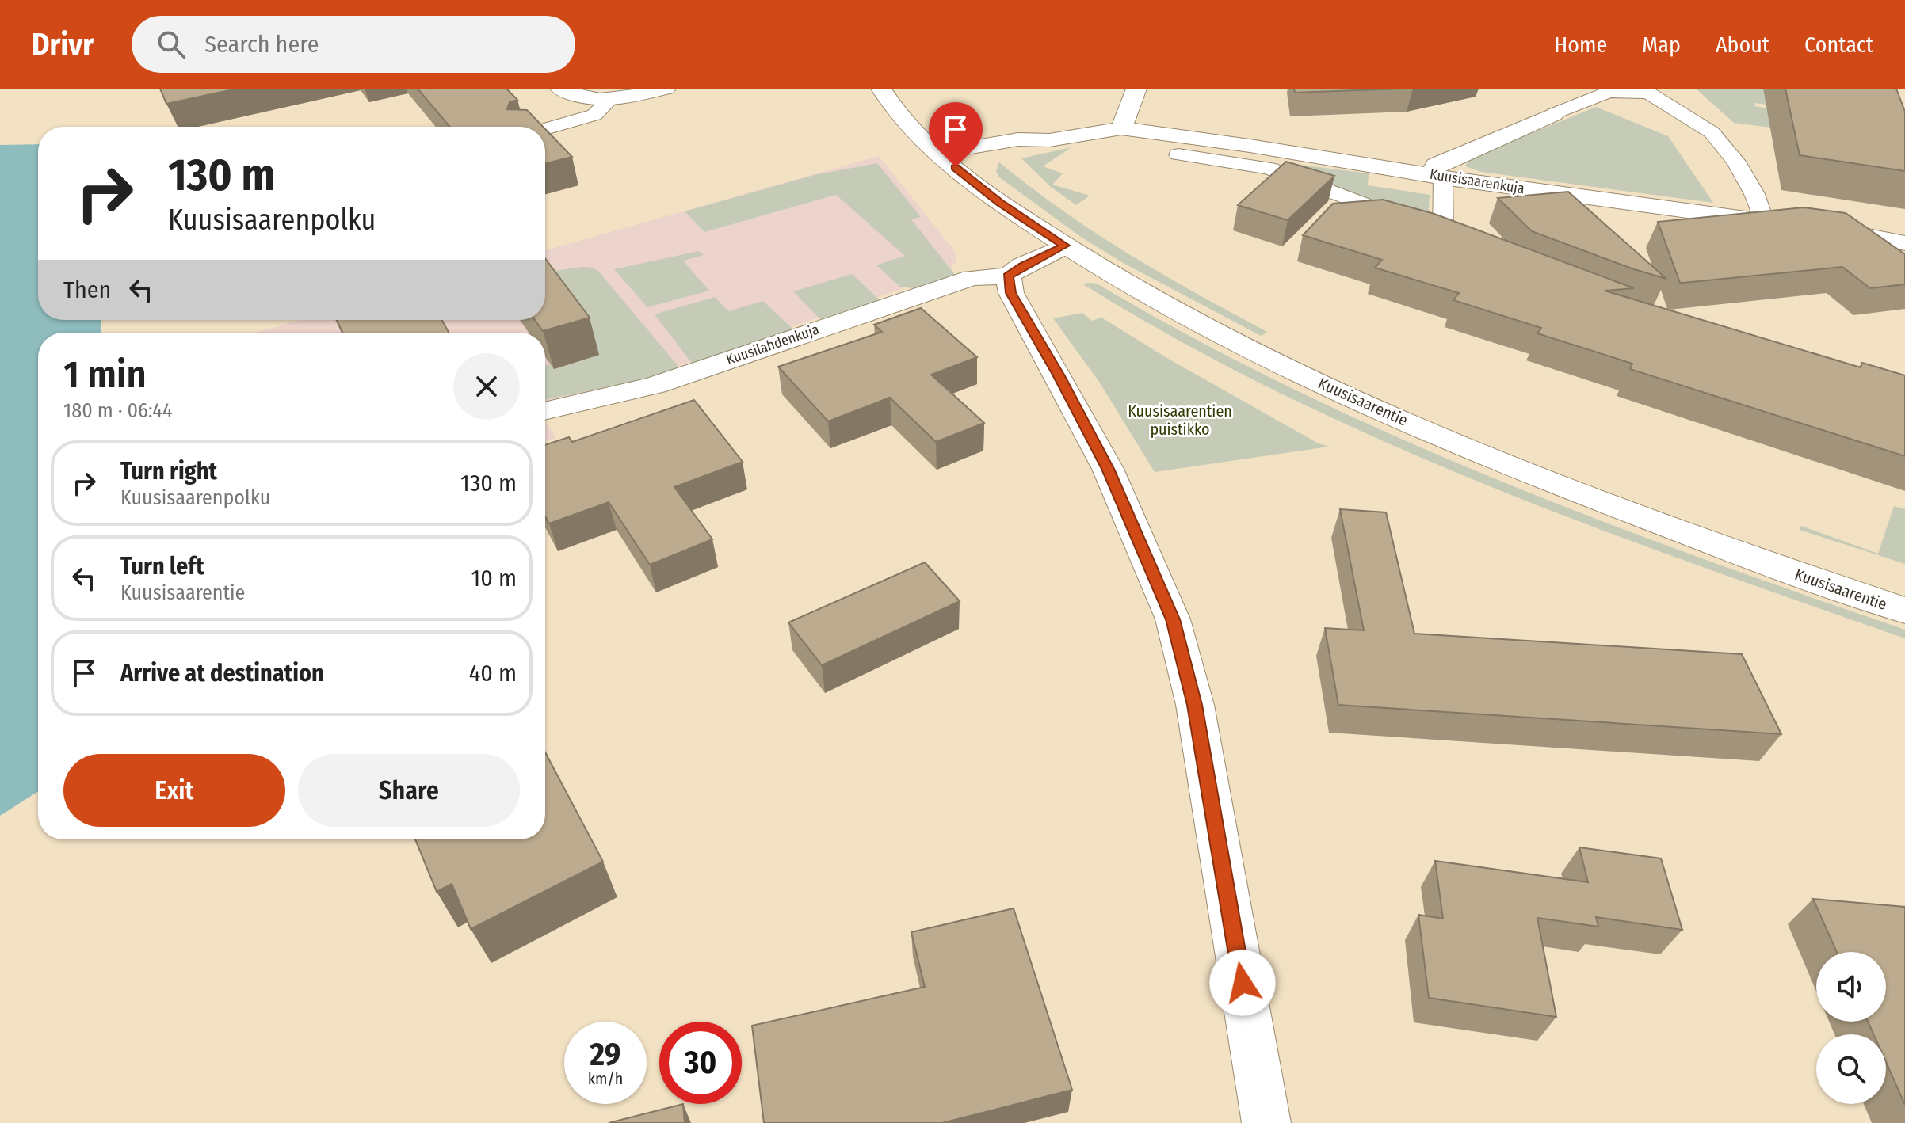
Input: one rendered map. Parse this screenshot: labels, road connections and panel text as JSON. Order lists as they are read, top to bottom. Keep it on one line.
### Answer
{"streets":{"street":["Kuusisaarenkuja","Kuusilahdenkuja","Kuusisaarentie"]},"crossings":[["Kuusisaarenkuja","Kuusisaarentie"]],"parks":["Kuusisaarentien puistikko"],"page":{"header":"Drivr","search":"Search here","nav":["Home","Map","About","Contact"],"turn":["130 m","Kuusisaarenpolku"],"then":"Then","heading":["1 min","180 m · 06:44"],"list":[{"name":"Turn right","note":"Kuusisaarenpolku","value":"130 m"},{"name":"Turn left","note":"Kuusisaarentie","value":"10 m"},{"name":"Arrive at destination","value":"40 m"}],"buttons":["Exit","Share"],"speed":"29 km/h","limit":"30"}}
